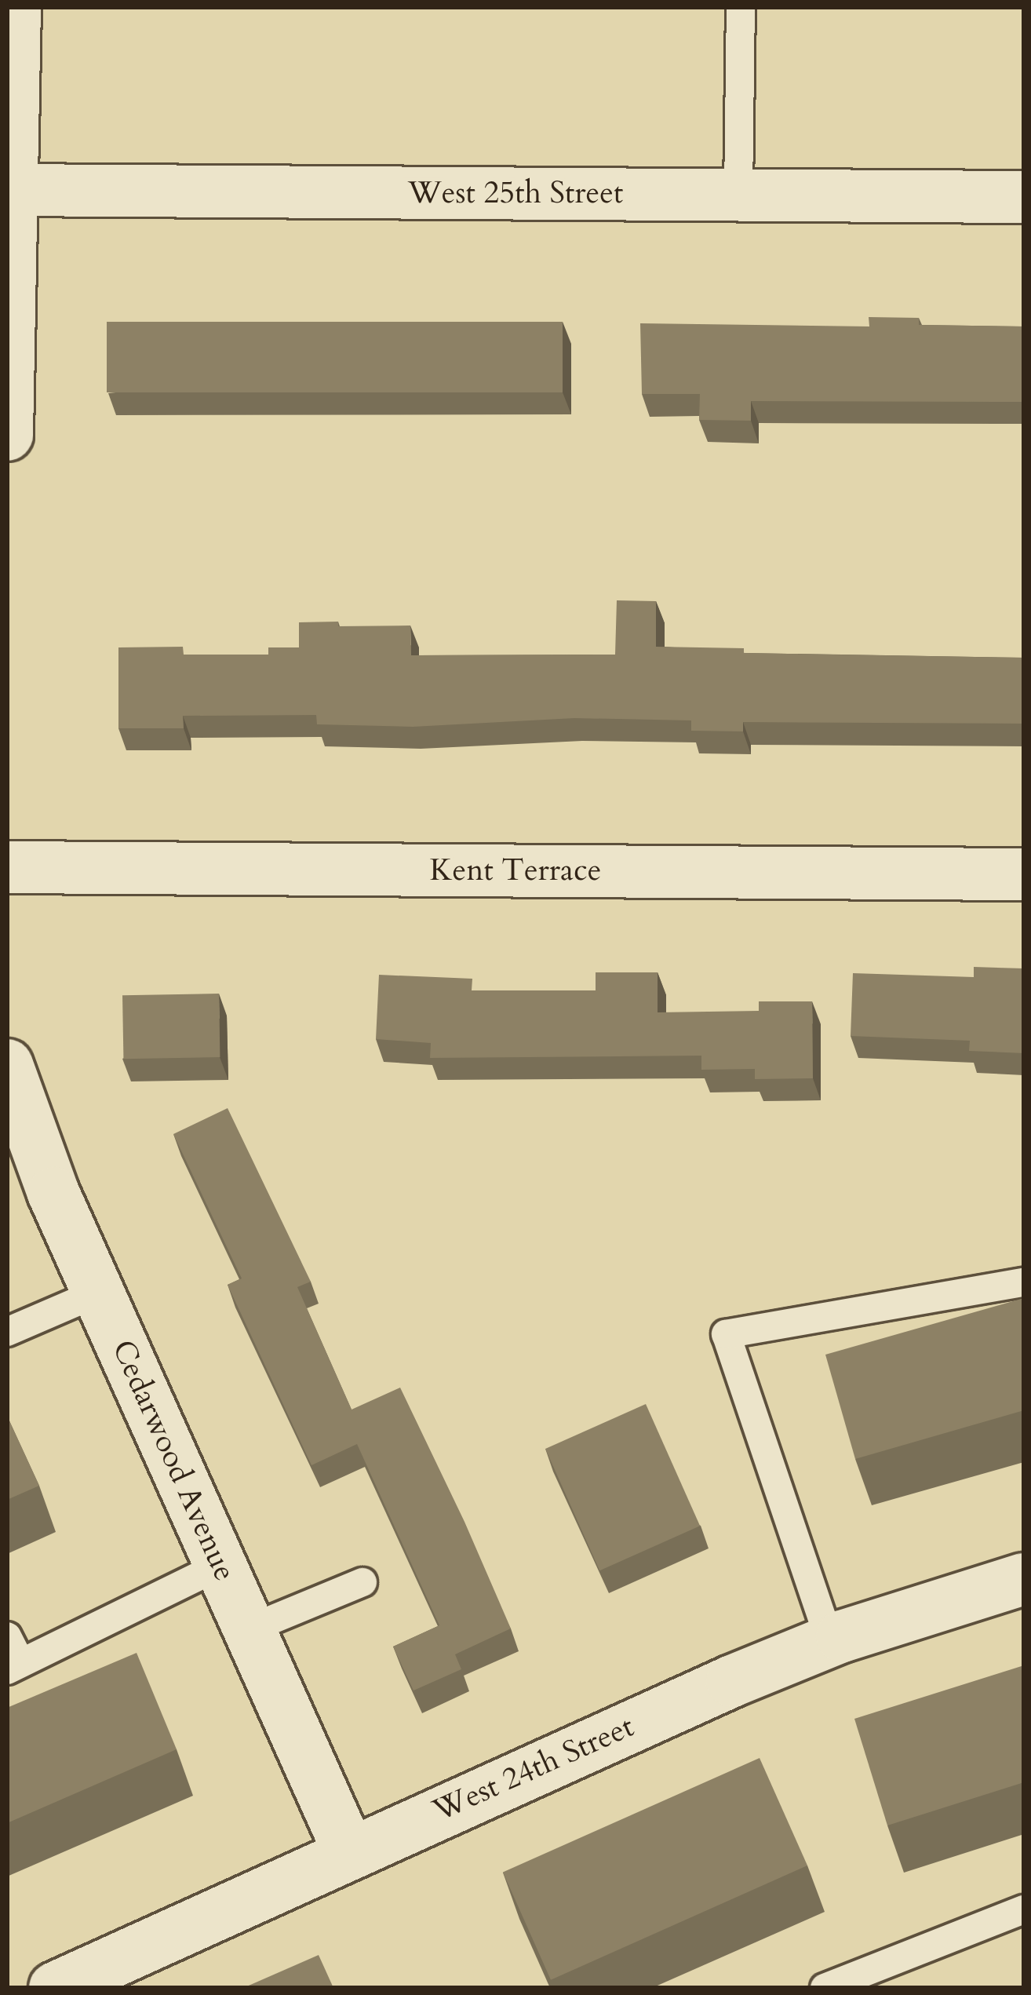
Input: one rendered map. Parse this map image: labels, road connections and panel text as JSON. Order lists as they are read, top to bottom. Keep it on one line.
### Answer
{"streets":{"street":["West 25th Street","Kent Terrace","Cedarwood Avenue","West 24th Street"]},"crossings":[["Cedarwood Avenue","West 24th Street"]]}
